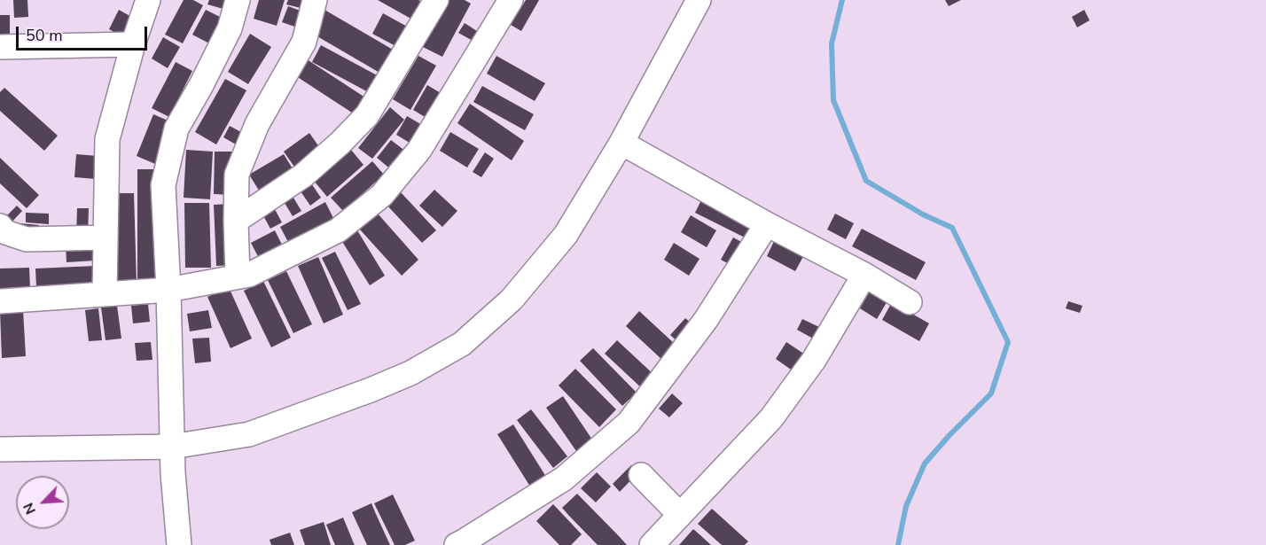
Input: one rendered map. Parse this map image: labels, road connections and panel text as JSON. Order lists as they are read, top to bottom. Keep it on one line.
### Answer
{"scale_bar":"50 m","north":"bottom left"}
